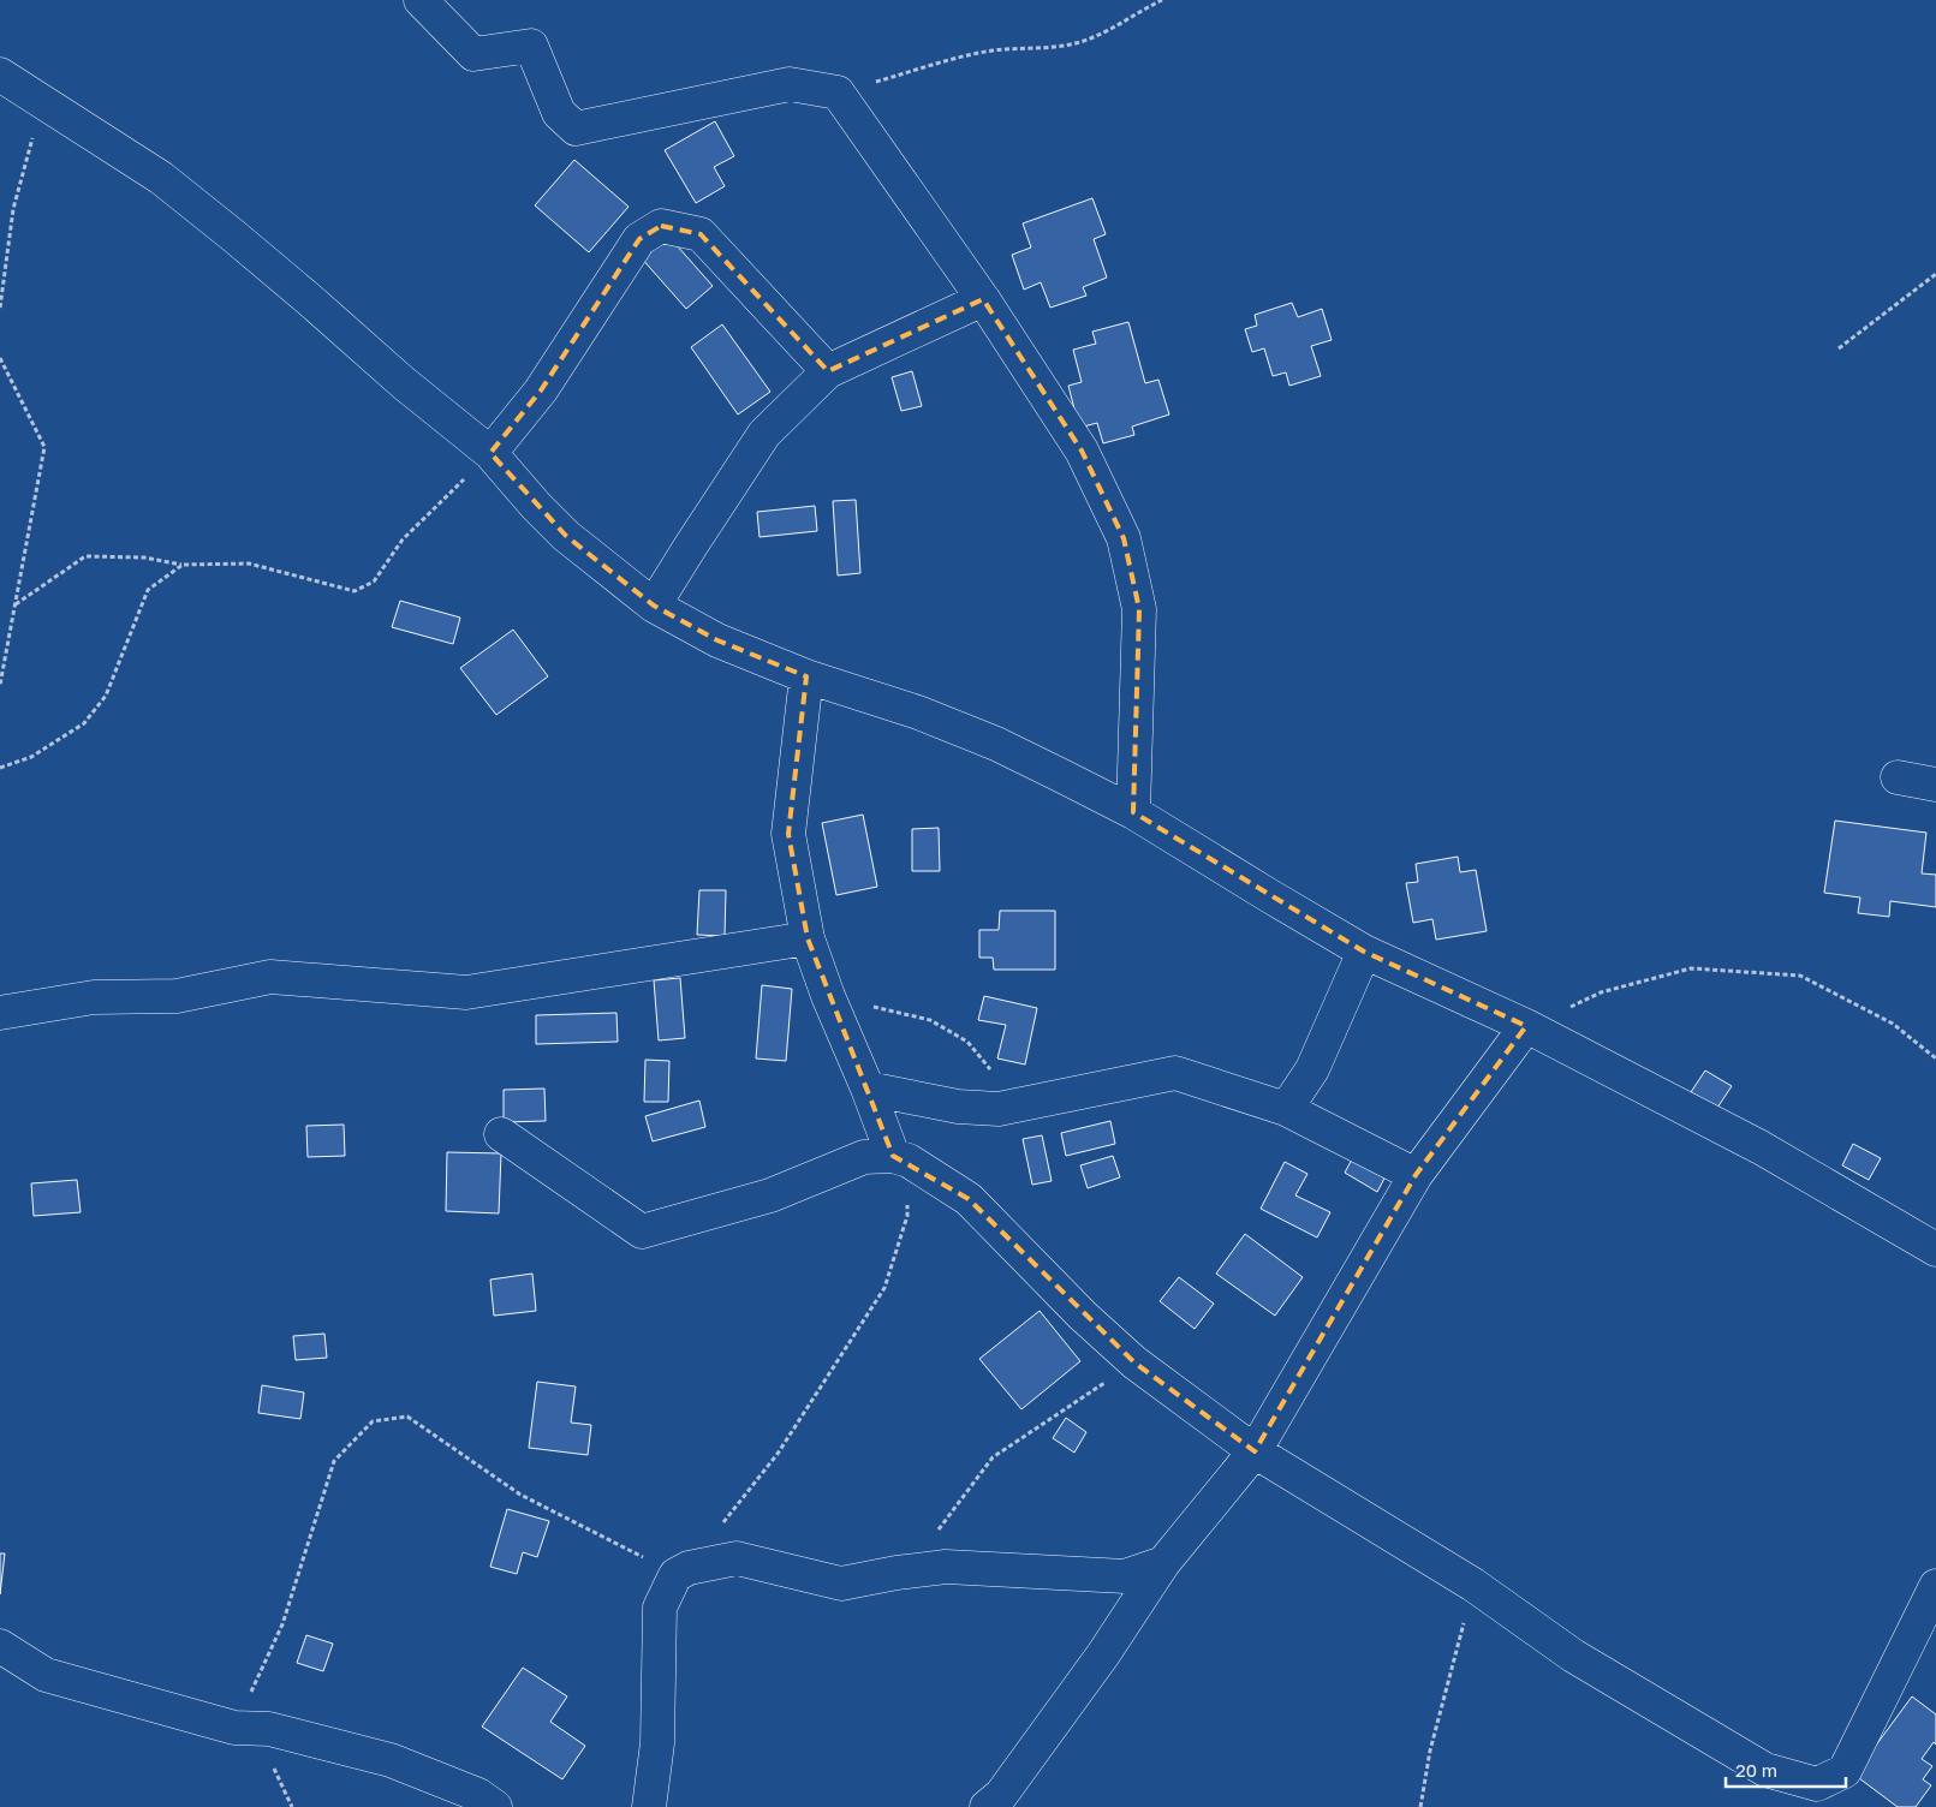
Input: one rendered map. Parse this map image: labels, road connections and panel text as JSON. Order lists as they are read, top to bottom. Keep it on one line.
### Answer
{"scale_bar":"20 m"}
